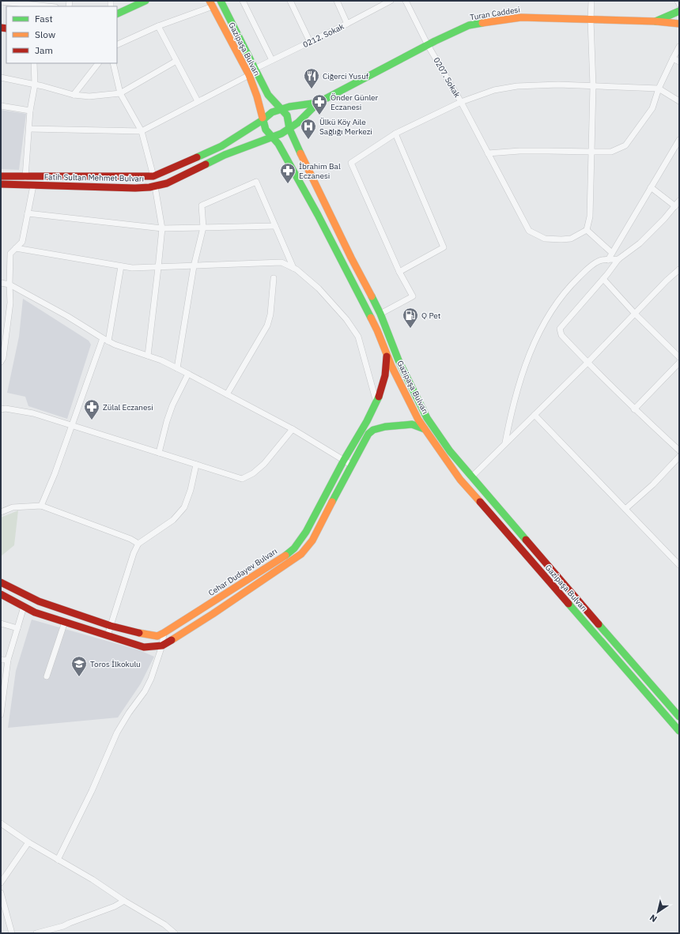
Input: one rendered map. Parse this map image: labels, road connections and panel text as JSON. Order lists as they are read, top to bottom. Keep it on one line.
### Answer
{"streets":{"street":["Turan Caddesi","0212. Sokak","Gazipaşa Bulvarı","0207. Sokak","Fatih Sultan Mehmet Bulvarı","Cehar Dudayev Bulvarı"]},"crossings":[["Turan Caddesi","0207. Sokak"],["Turan Caddesi","Fatih Sultan Mehmet Bulvarı"],["0212. Sokak","Gazipaşa Bulvarı"],["Gazipaşa Bulvarı","Fatih Sultan Mehmet Bulvarı"],["Gazipaşa Bulvarı","Cehar Dudayev Bulvarı"]],"places":{"restaurant":["Ciğerci Yusuf"],"pharmacy":["Önder Günler Eczanesi","İbrahim Bal Eczanesi","Zülal Eczanesi"],"hospital":["Ülkü Köy Aile Sağlığı Merkezi"],"fuel station":["Q Pet"],"school or university":["Toros İlkokulu"]},"legend":["Fast","Slow","Jam"],"north":"bottom left"}
